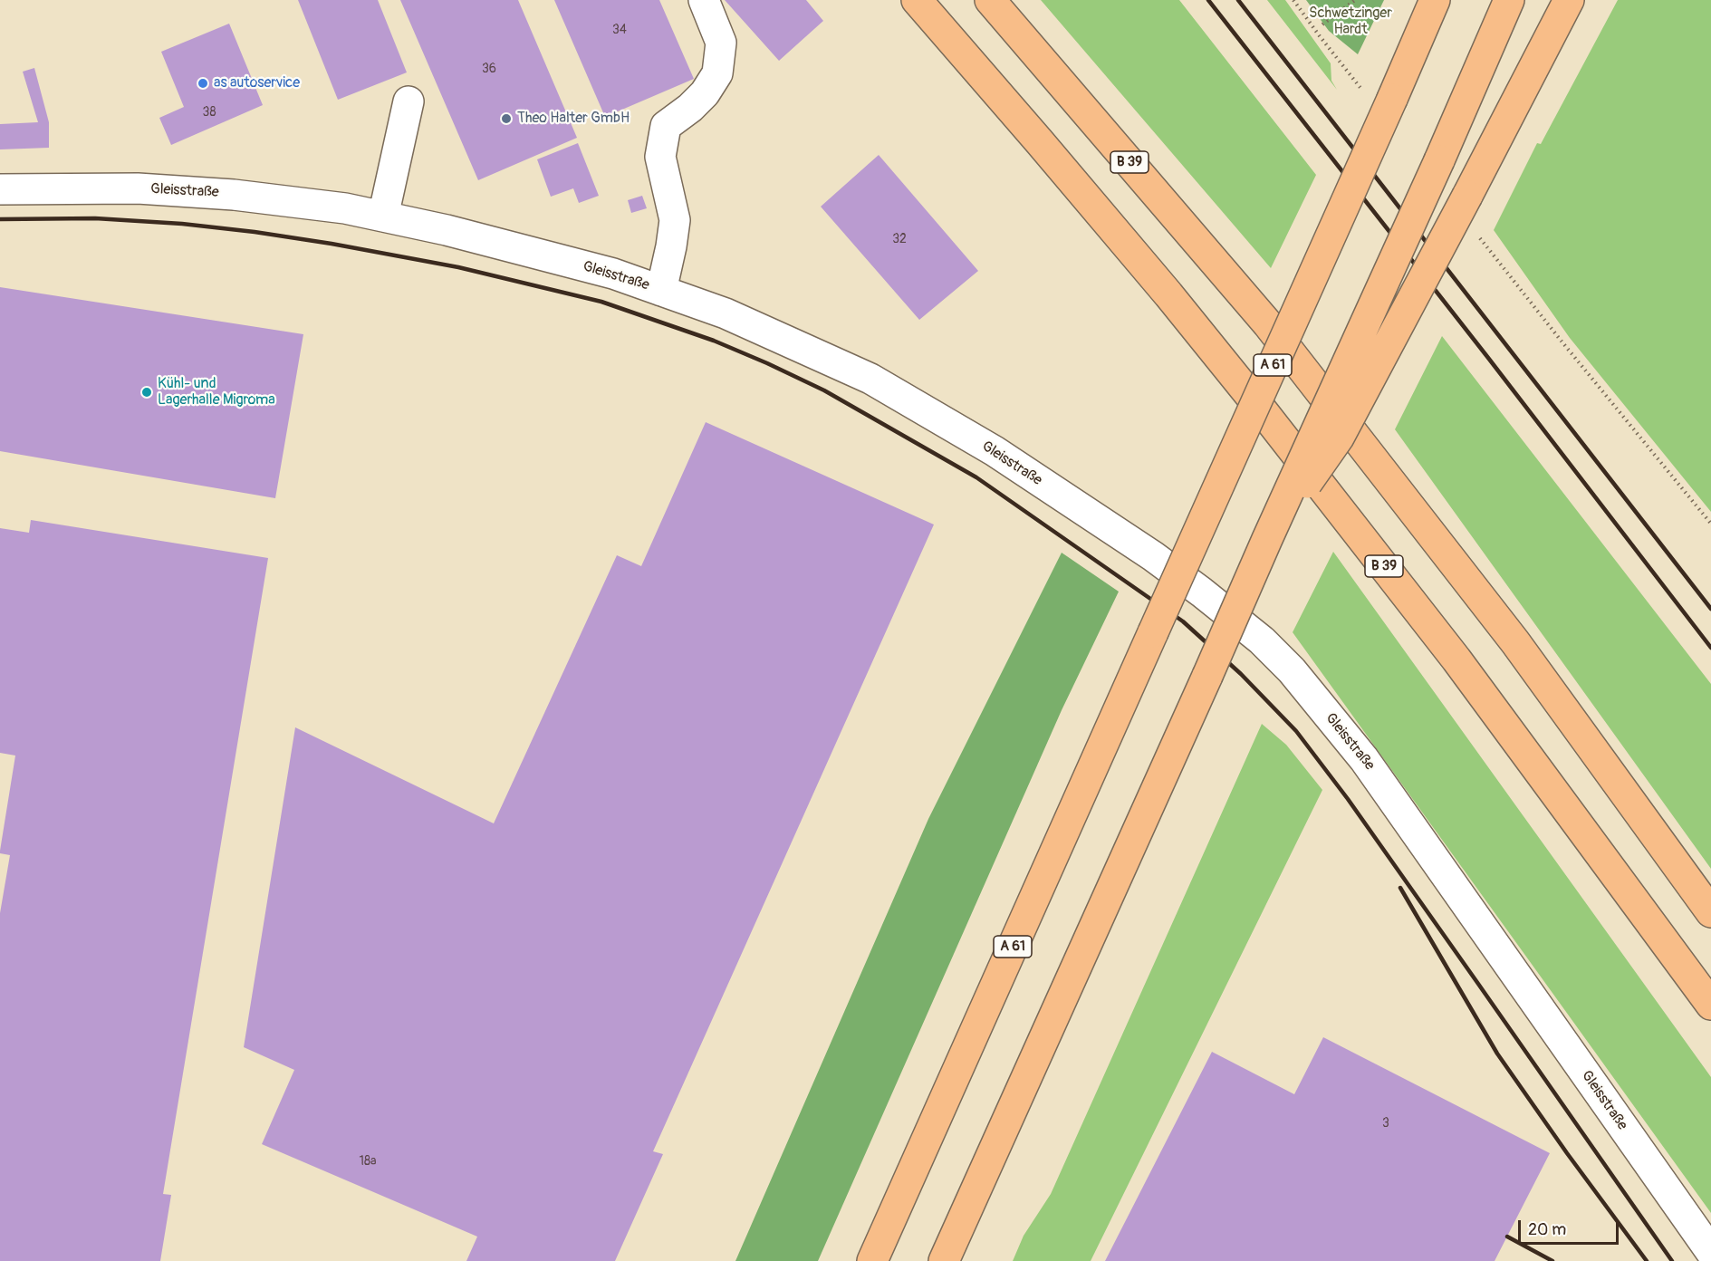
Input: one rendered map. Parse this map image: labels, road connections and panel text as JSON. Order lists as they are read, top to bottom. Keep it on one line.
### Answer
{"streets":{"highway":["B 39","A 61"],"street":["Gleisstraße"]},"parks":["Schwetzinger Hardt"],"places":["as autoservice","Theo Halter GmbH","Kühl- und Lagerhalle Migroma"],"house_numbers":["34","36","38","32","3","18a"],"scale_bar":"20 m"}
